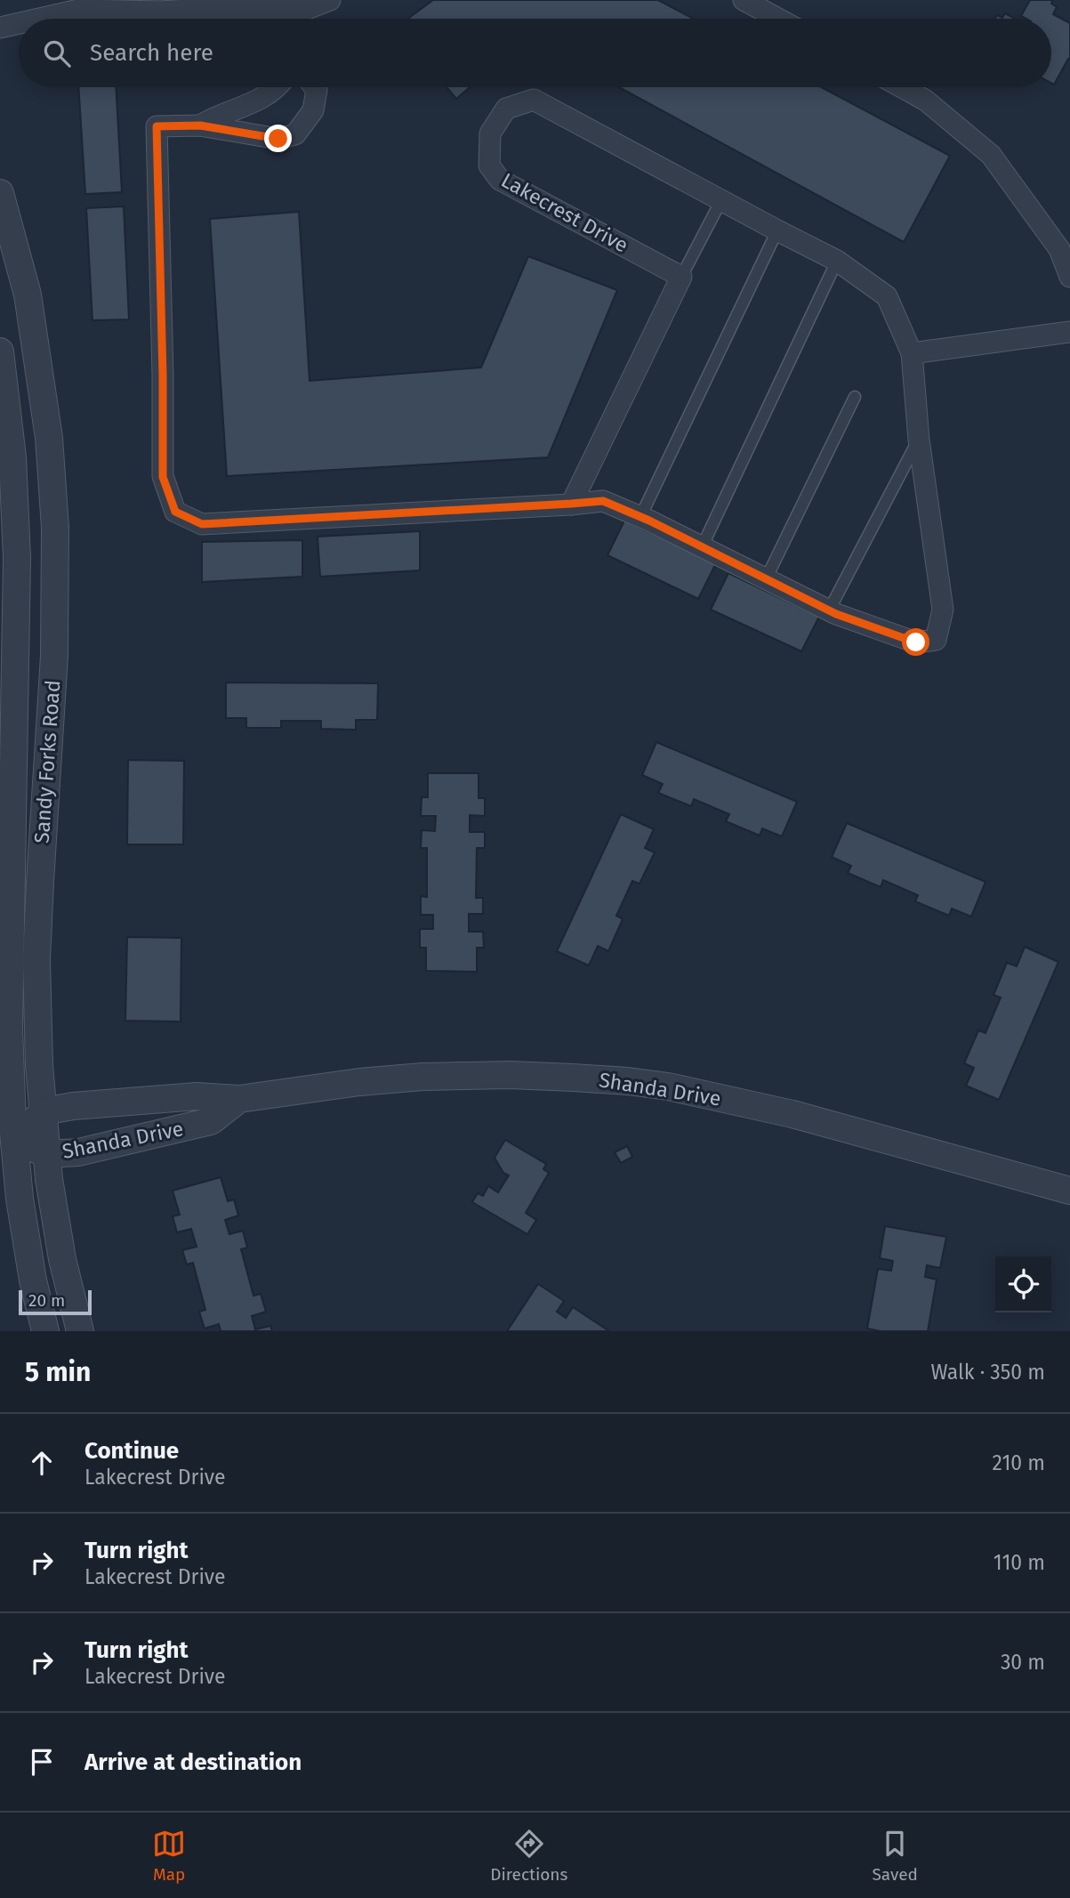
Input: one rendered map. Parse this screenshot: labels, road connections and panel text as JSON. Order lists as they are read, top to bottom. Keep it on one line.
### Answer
{"streets":{"street":["Lakecrest Drive","Sandy Forks Road","Shanda Drive"]},"crossings":[["Sandy Forks Road","Shanda Drive"]],"scale_bar":"20 m","page":{"search":"Search here","scale":"20 m","heading":["5 min","Walk · 350 m"],"list":[["Continue","Lakecrest Drive","210 m"],["Turn right","Lakecrest Drive","110 m"],["Turn right","Lakecrest Drive","30 m"],"Arrive at destination"],"nav":["Map","Directions","Saved"]}}
